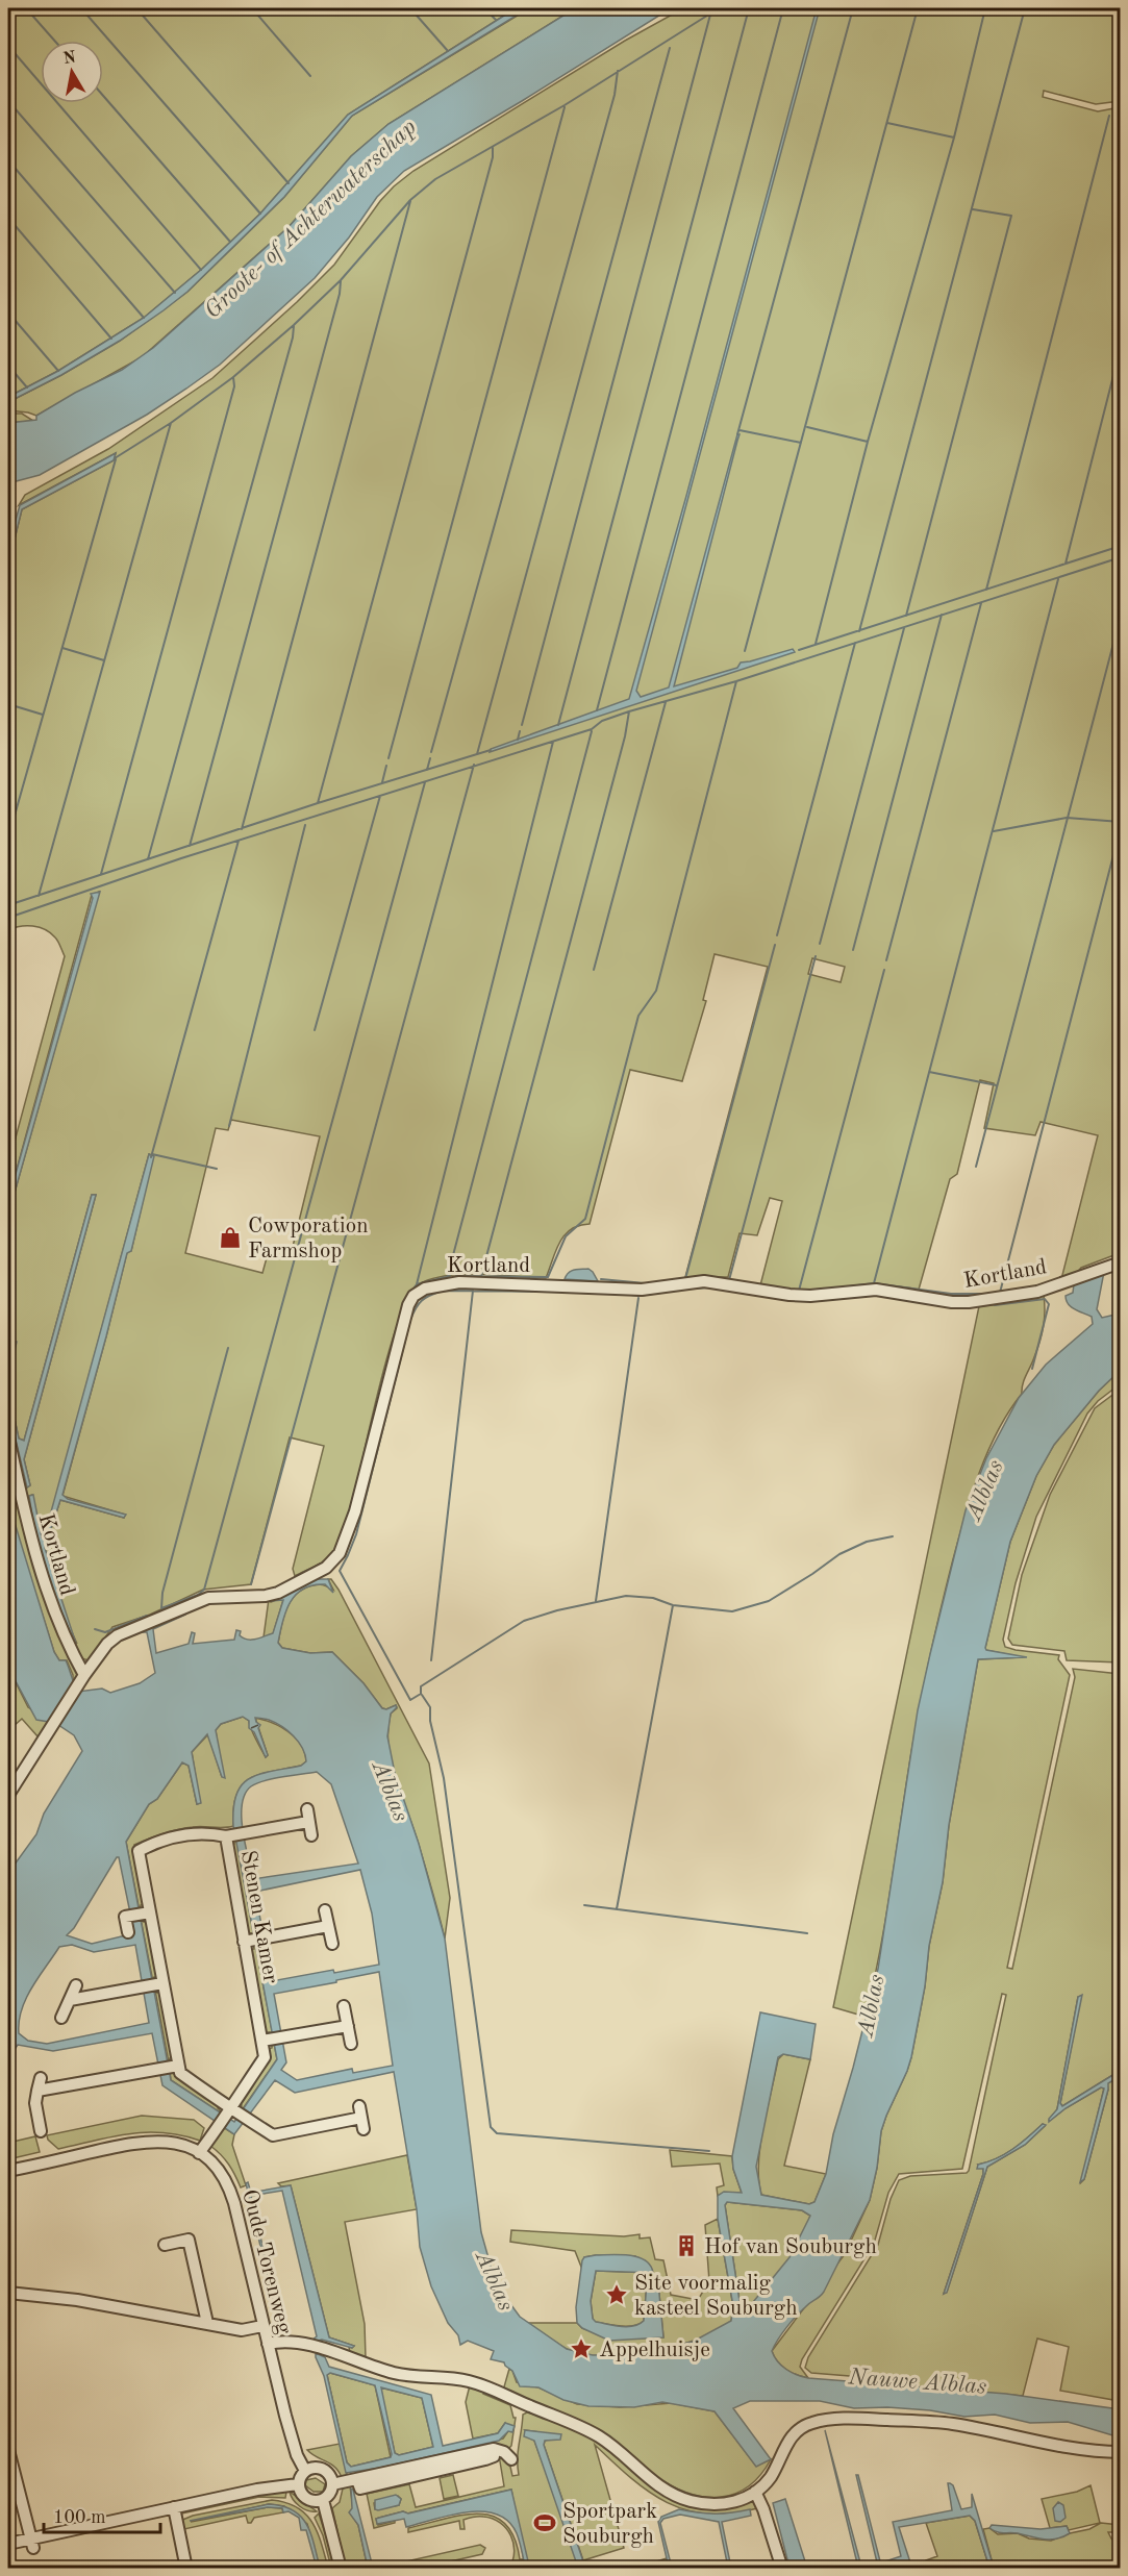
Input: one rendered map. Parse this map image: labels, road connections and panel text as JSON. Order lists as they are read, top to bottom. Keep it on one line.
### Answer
{"streets":{"street":["Kortland","Stenen Kamer","Oude Torenweg"]},"crossings":[["Stenen Kamer","Oude Torenweg"]],"water":["Groote- of Achterwaterschap","Alblas","Nauwe Alblas"],"places":{"shop":["Cowporation Farmshop"],"building":["Hof van Souburgh"],"place":["Site voormalig kasteel Souburgh","Appelhuisje"],"sports":["Sportpark Souburgh"]},"scale_bar":"100 m","north":"top"}
